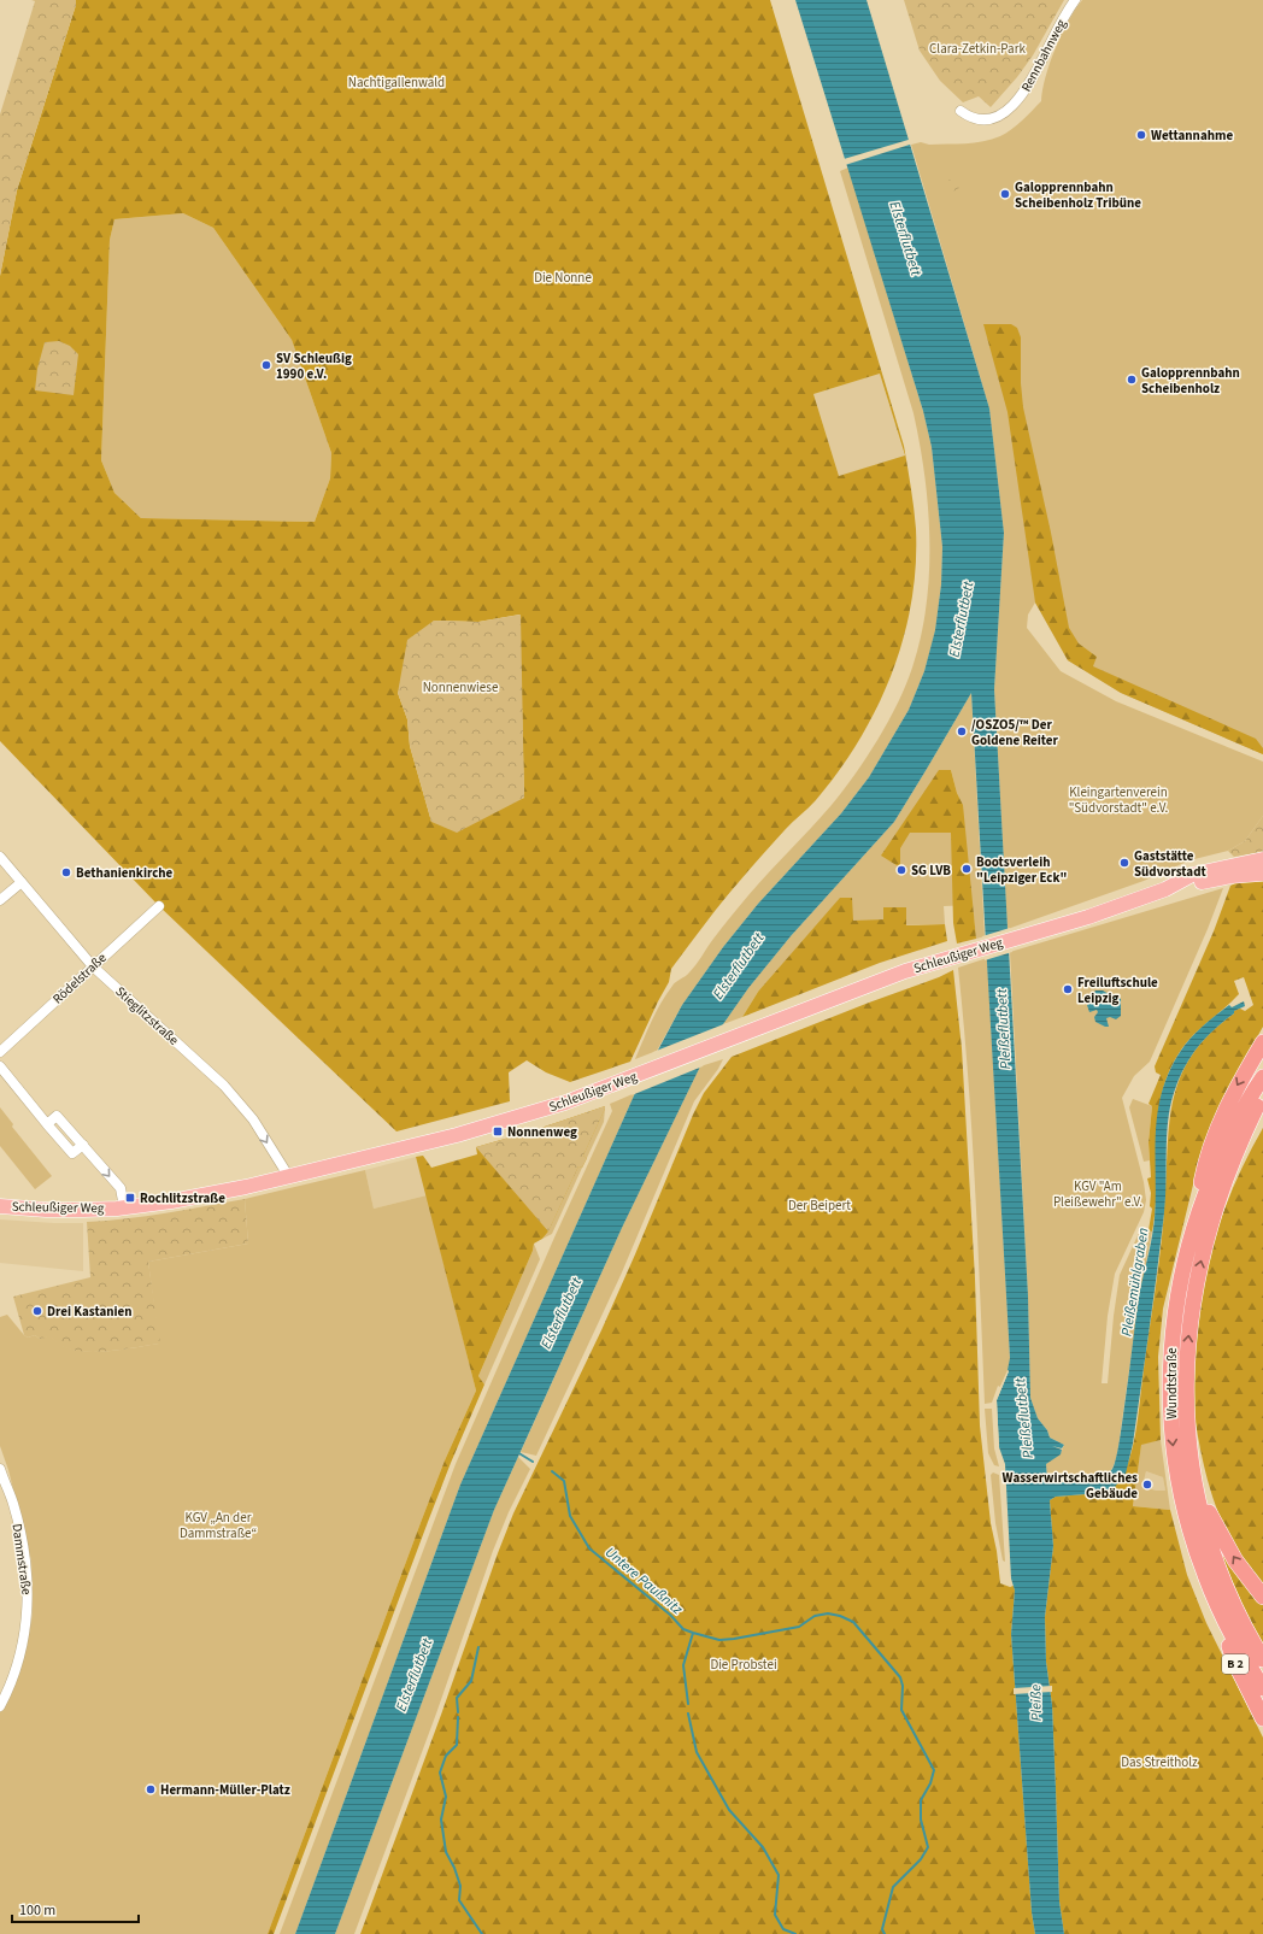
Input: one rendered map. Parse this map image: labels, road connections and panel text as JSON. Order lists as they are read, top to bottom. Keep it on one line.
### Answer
{"streets":{"highway":["Wundtstraße","B 2"],"main road":["Schleußiger Weg"],"street":["Rennbahnweg","Rödelstraße","Stieglitzstraße","Dammstraße"]},"crossings":[["Schleußiger Weg","Stieglitzstraße"],["Rödelstraße","Stieglitzstraße"],["Wundtstraße","B 2"]],"one_way":["Stieglitzstraße"],"water":["Elsterflutbett","Pleißeflutbett","Pleißemühlgraben","Untere Paußnitz","Pleiße"],"parks":["Clara-Zetkin-Park","Nachtigallenwald","Die Nonne","Nonnenwiese","Kleingartenverein \"Südvorstadt\" e.V.","KGV \"Am Pleißewehr\" e.V.","Der Beipert","KGV „An der Dammstraße“","Die Probstei","Das Streitholz"],"places":{"other":["Wettannahme","Galopprennbahn Scheibenholz Tribüne","SV Schleußig 1990 e.V.","Galopprennbahn Scheibenholz","/OSZO5/™ Der Goldene Reiter","Gaststätte Südvorstadt","Bootsverleih \"Leipziger Eck\"","SG LVB","Bethanienkirche","Freiluftschule Leipzig","Drei Kastanien","Wasserwirtschaftliches Gebäude","Hermann-Müller-Platz"],"transit":["Nonnenweg","Rochlitzstraße"]},"scale_bar":"100 m"}
